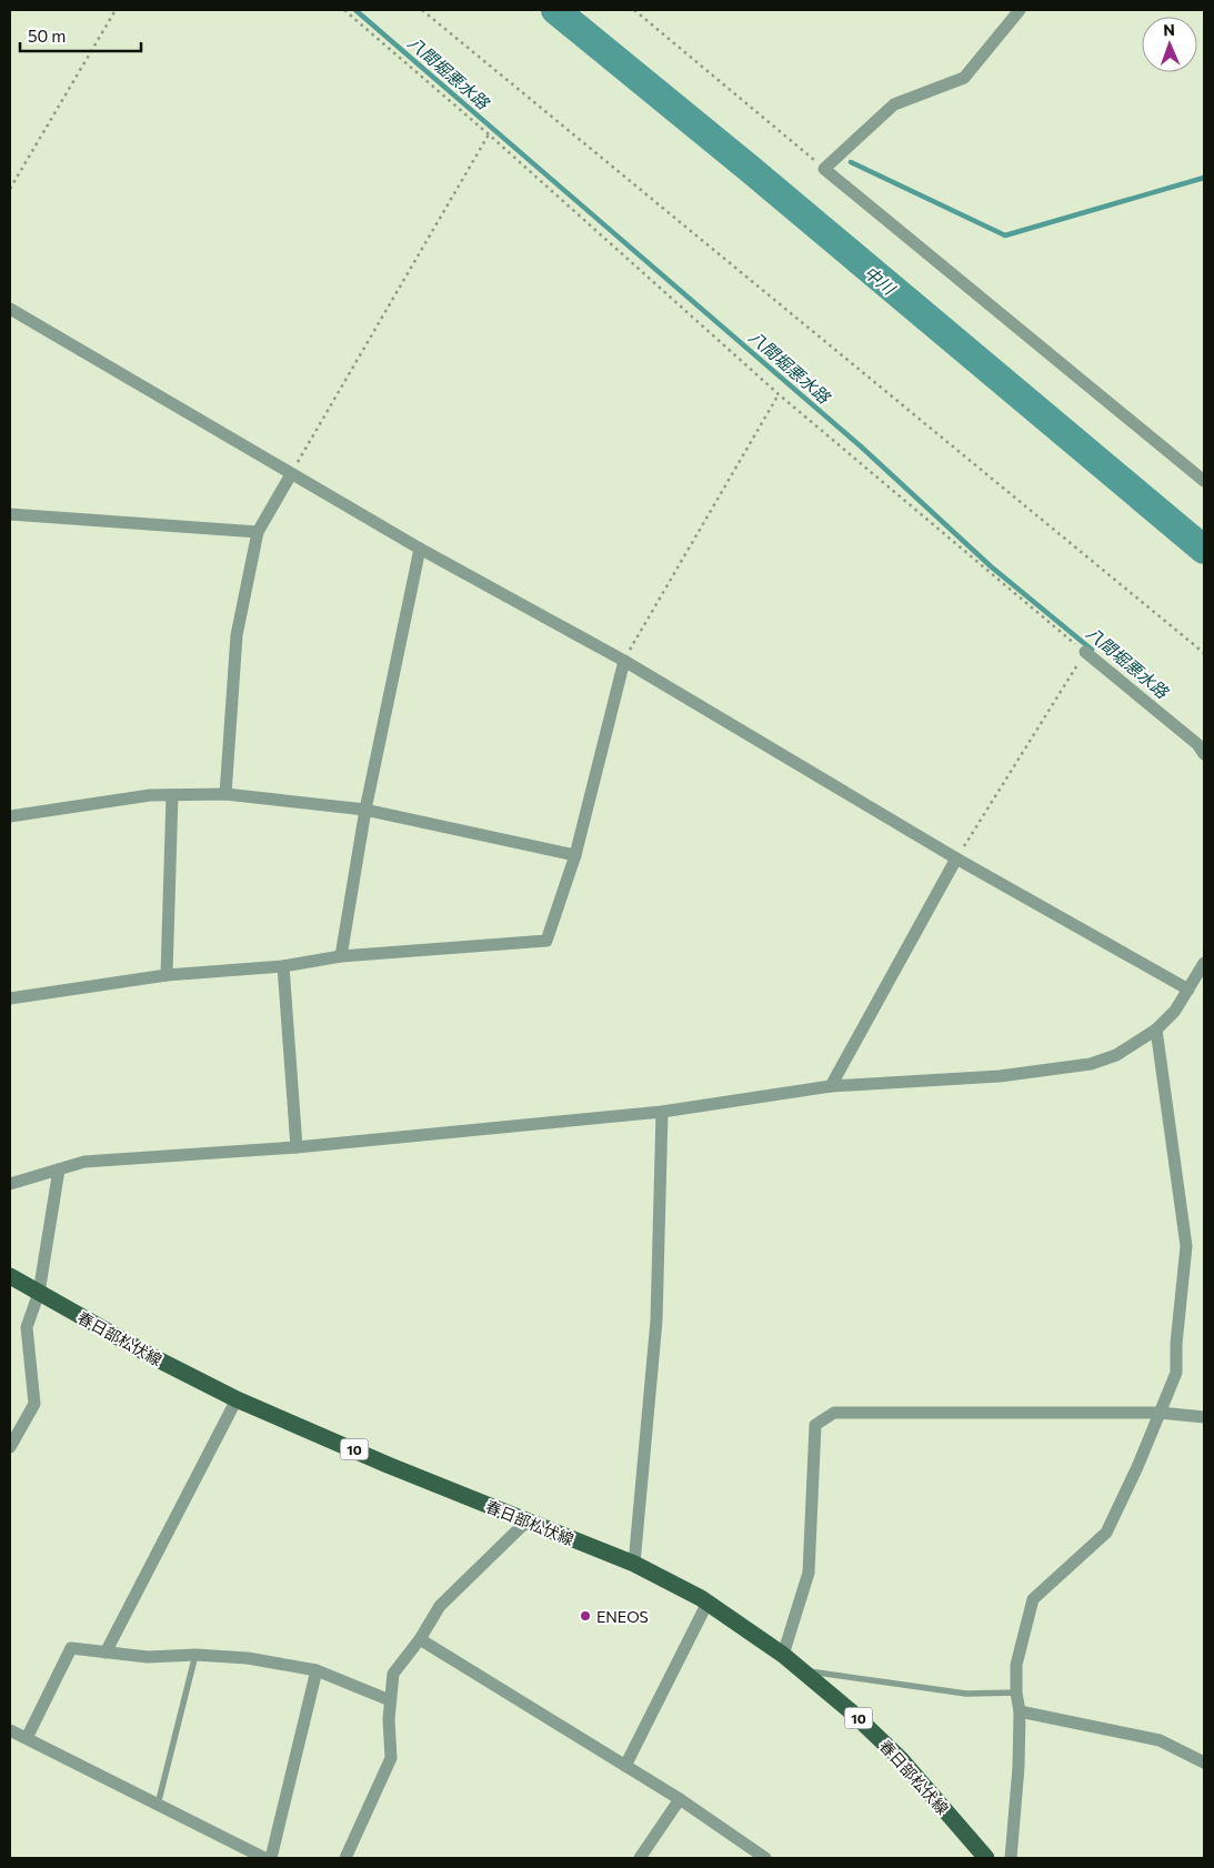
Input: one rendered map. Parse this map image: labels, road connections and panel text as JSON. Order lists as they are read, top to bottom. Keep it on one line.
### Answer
{"streets":{"main road":["春日部松伏線","10"]},"water":["八間堀悪水路","中川"],"places":["ENEOS"],"scale_bar":"50 m","north":"top"}
